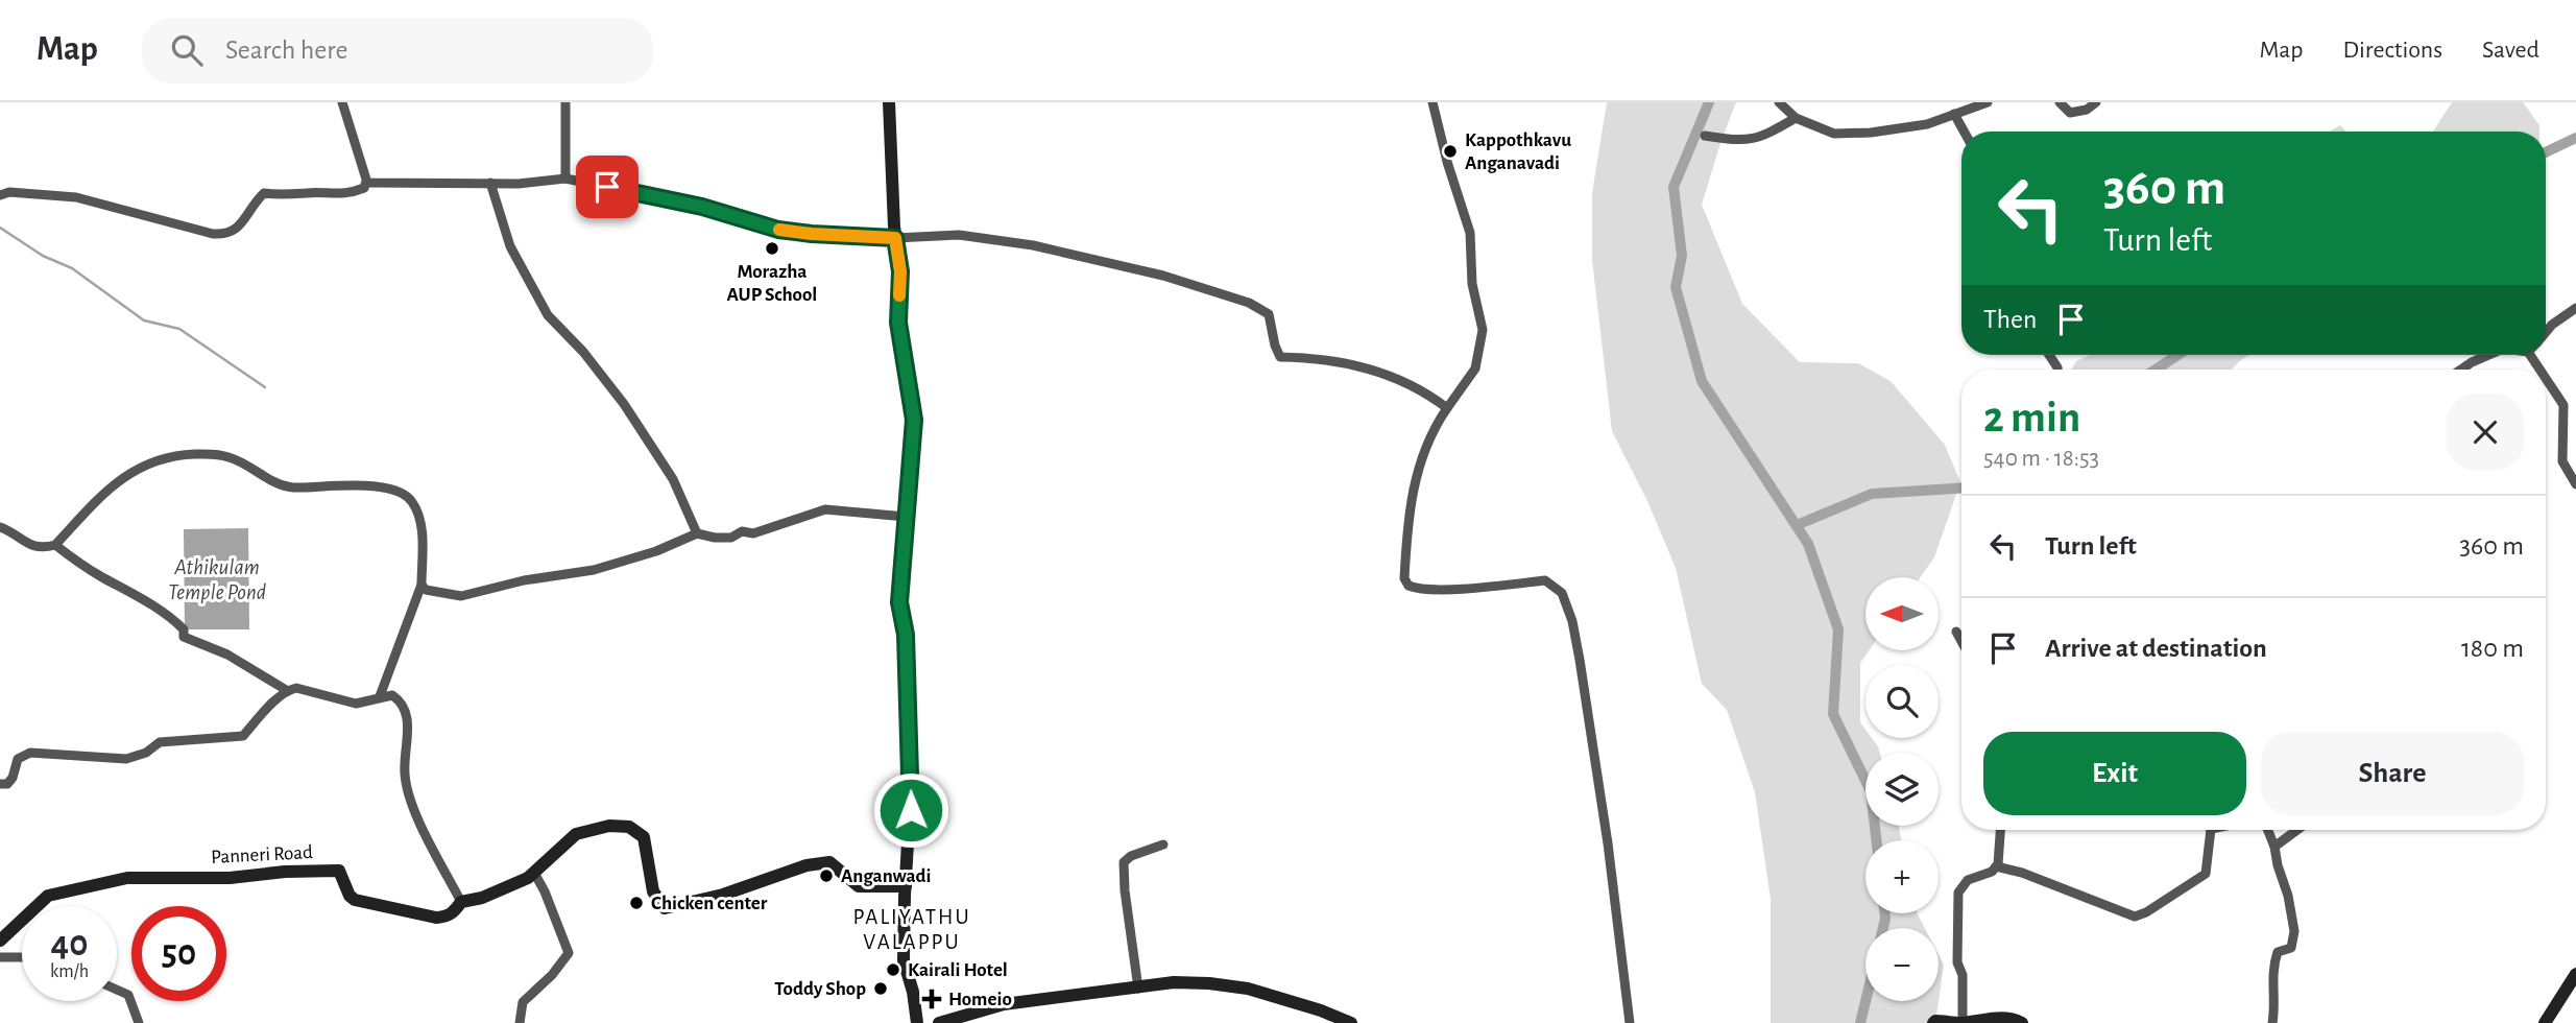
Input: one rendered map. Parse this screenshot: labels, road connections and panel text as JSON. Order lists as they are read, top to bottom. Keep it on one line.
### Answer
{"streets":{"main road":["Panneri Road"]},"districts":["PALIYATHU VALAPPU"],"water":["Athikulam Temple Pond"],"places":{"other":["Kappothkavu Anganavadi","Morazha AUP School","Anganwadi","Chicken center","Kairali Hotel","Toddy Shop"],"health":["Homeio"]},"north":"left","page":{"header":"Map","search":"Search here","nav":["Map","Directions","Saved"],"turn":["360 m","Turn left"],"then":"Then","heading":["2 min","540 m · 18:53"],"list":[{"name":"Turn left","value":"360 m"},{"name":"Arrive at destination","value":"180 m"}],"map_buttons":["+","−"],"buttons":["Exit","Share"],"speed":"40 km/h","limit":"50"}}
